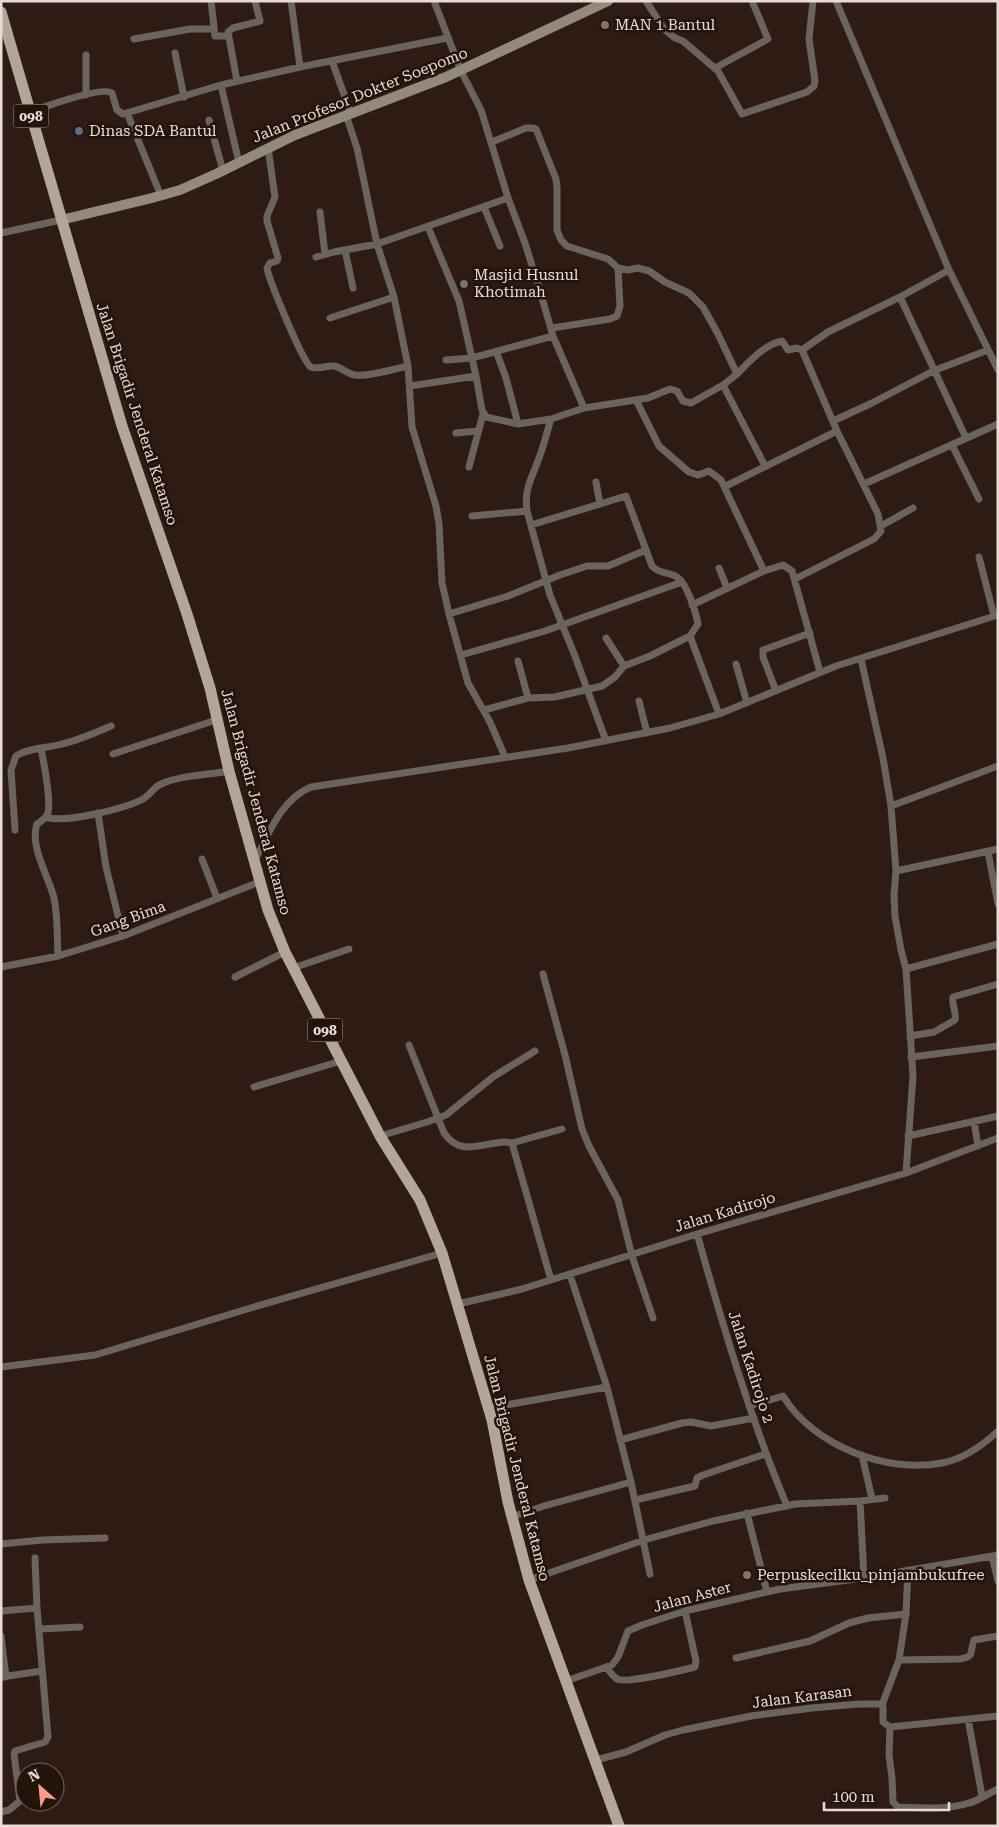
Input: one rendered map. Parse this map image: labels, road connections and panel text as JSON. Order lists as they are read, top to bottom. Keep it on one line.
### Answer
{"streets":{"main road":["Jalan Profesor Dokter Soepomo","098","Jalan Brigadir Jenderal Katamso"],"street":["Gang Bima","Jalan Kadirojo","Jalan Kadirojo 2","Jalan Aster","Jalan Karasan"]},"crossings":[["Jalan Profesor Dokter Soepomo","098"],["Jalan Profesor Dokter Soepomo","Jalan Brigadir Jenderal Katamso"],["098","Jalan Brigadir Jenderal Katamso"],["Jalan Brigadir Jenderal Katamso","Gang Bima"],["Jalan Brigadir Jenderal Katamso","Jalan Kadirojo"],["Jalan Brigadir Jenderal Katamso","Jalan Karasan"],["Jalan Kadirojo","Jalan Kadirojo 2"]],"places":["MAN 1 Bantul","Dinas SDA Bantul","Masjid Husnul Khotimah","Perpuskecilku_pinjambukufree"],"scale_bar":"100 m","north":"top left"}
